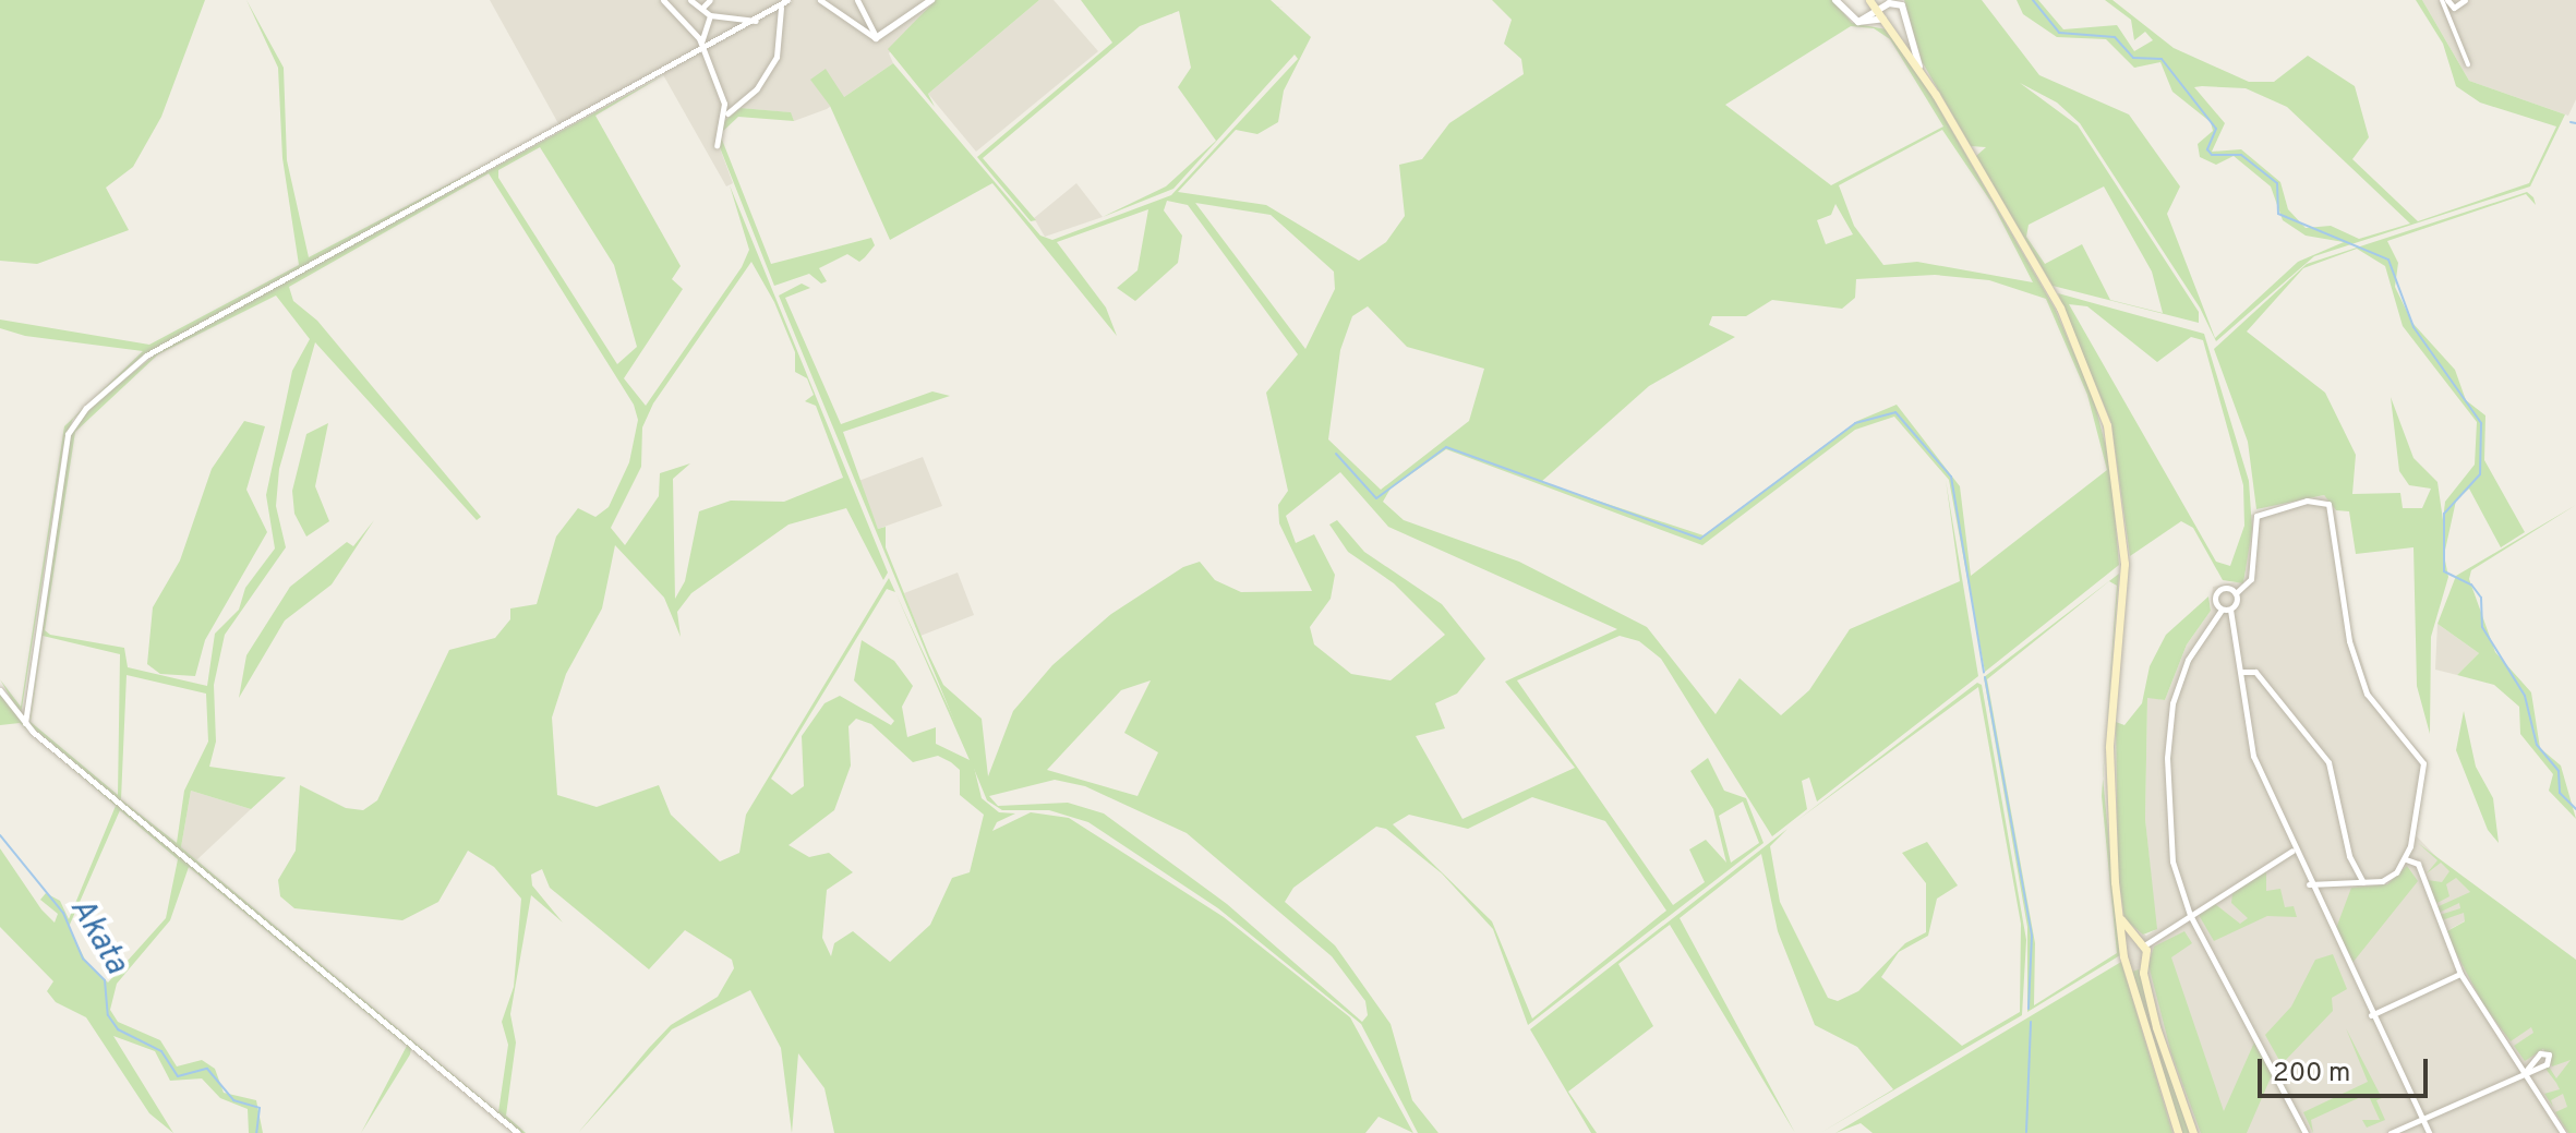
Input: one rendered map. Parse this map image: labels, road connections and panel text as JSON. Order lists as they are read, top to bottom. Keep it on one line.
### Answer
{"water":["Akata"],"scale_bar":"200 m"}
